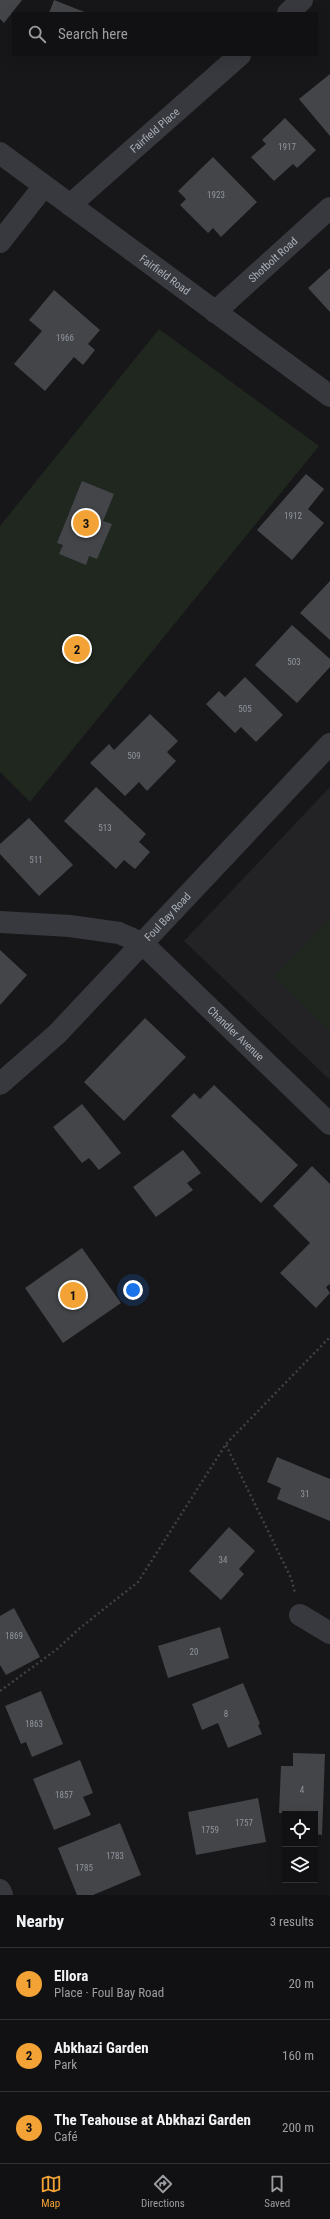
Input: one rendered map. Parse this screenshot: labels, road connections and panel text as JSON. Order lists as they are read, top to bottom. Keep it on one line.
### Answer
{"streets":{"street":["Fairfield Place","Shotbolt Road","Fairfield Road","Foul Bay Road","Chandler Avenue"]},"crossings":[["Fairfield Place","Fairfield Road"],["Shotbolt Road","Fairfield Road"],["Foul Bay Road","Chandler Avenue"]],"house_numbers":["1917","1923","1966","1912","503","505","509","513","511","31","34","1869","20","8","1863","4","1857","1757","1759","1783","1785"],"page":{"search":"Search here","pins":["3","2","1"],"heading":["Nearby","3 results"],"list":[{"mark":"1","name":"Ellora","note":"Place · Foul Bay Road","value":"20 m"},{"mark":"2","name":"Abkhazi Garden","note":"Park","value":"160 m"},{"mark":"3","name":"The Teahouse at Abkhazi Garden","note":"Café","value":"200 m"}],"nav":["Map","Directions","Saved"]}}
